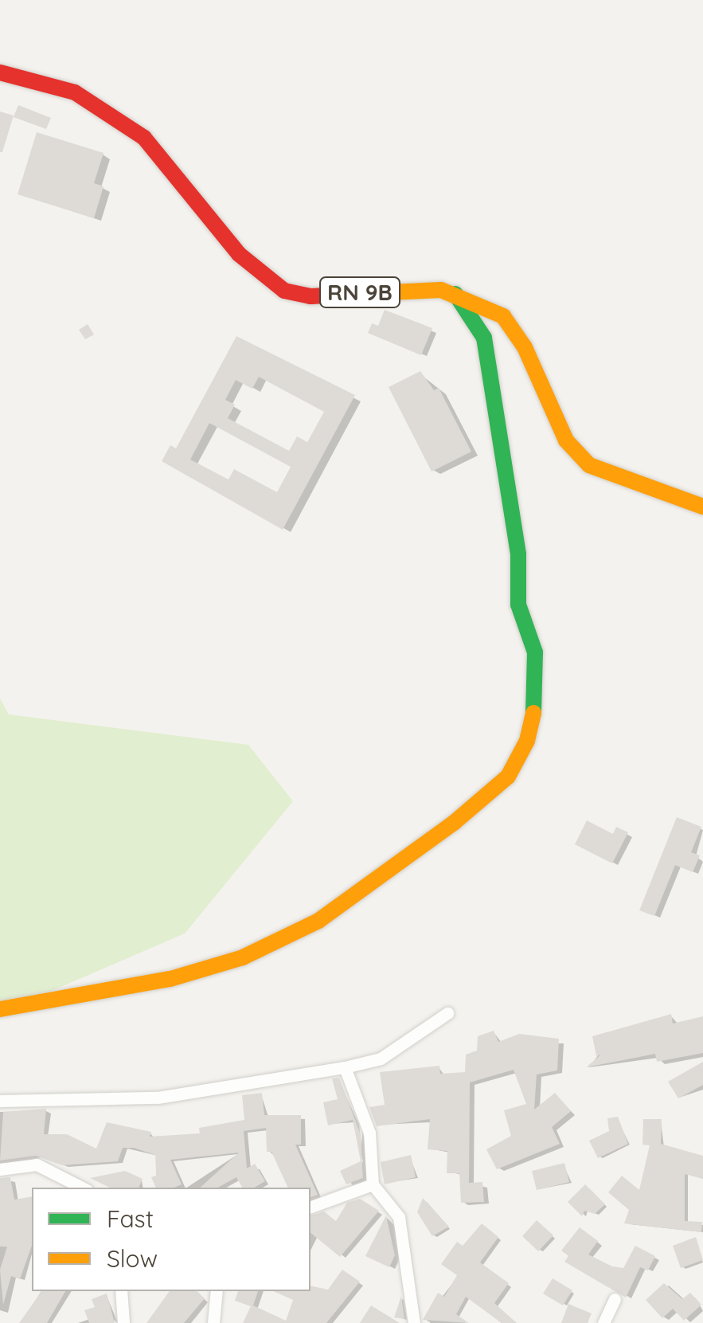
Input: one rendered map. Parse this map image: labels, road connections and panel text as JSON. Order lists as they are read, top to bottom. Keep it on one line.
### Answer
{"streets":{"street":["RN 9B"]},"legend":["Fast","Slow"]}
